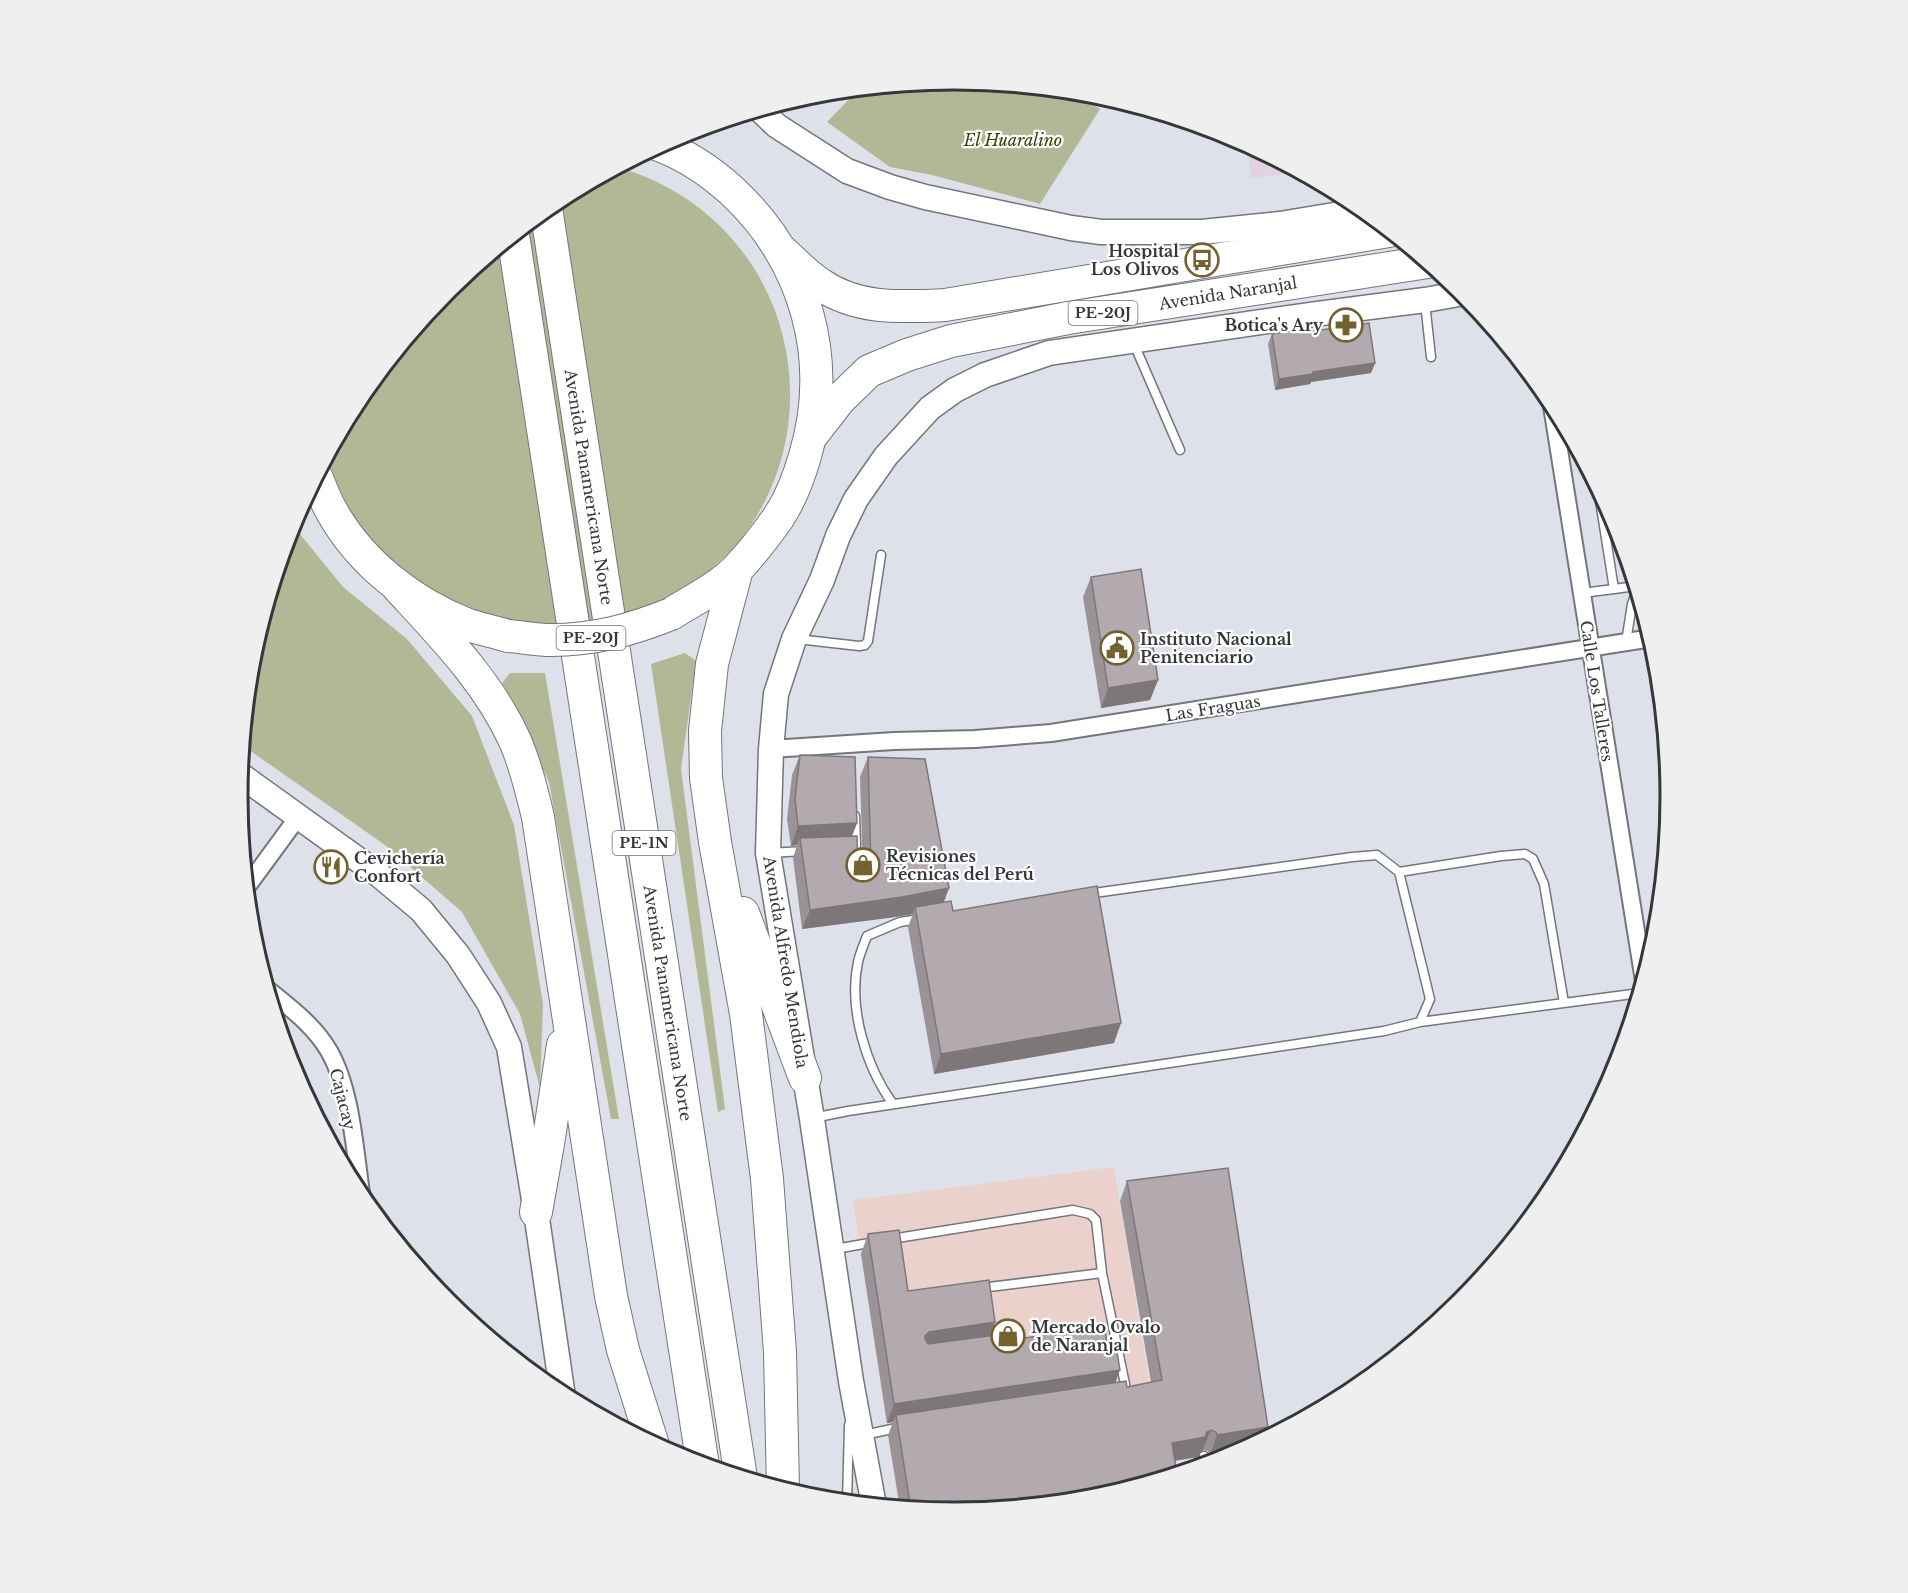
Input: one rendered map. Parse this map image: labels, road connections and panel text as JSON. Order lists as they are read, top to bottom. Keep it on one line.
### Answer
{"streets":{"highway":["Avenida Naranjal","PE-20J","Avenida Panamericana Norte","PE-1N"],"main road":["Avenida Alfredo Mendiola"],"street":["Calle Los Talleres","Las Fraguas","Cajacay"]},"crossings":[["Avenida Naranjal","PE-20J"],["Avenida Naranjal","Avenida Alfredo Mendiola"],["Calle Los Talleres","Las Fraguas"],["Las Fraguas","Avenida Alfredo Mendiola"]],"parks":["El Huaralino"],"places":{"bus stop":["Hospital Los Olivos"],"pharmacy":["Botica's Ary"],"public building":["Instituto Nacional Penitenciario"],"shop":["Revisiones Técnicas del Perú","Mercado Ovalo de Naranjal"],"restaurant":["Cevichería Confort"]}}
